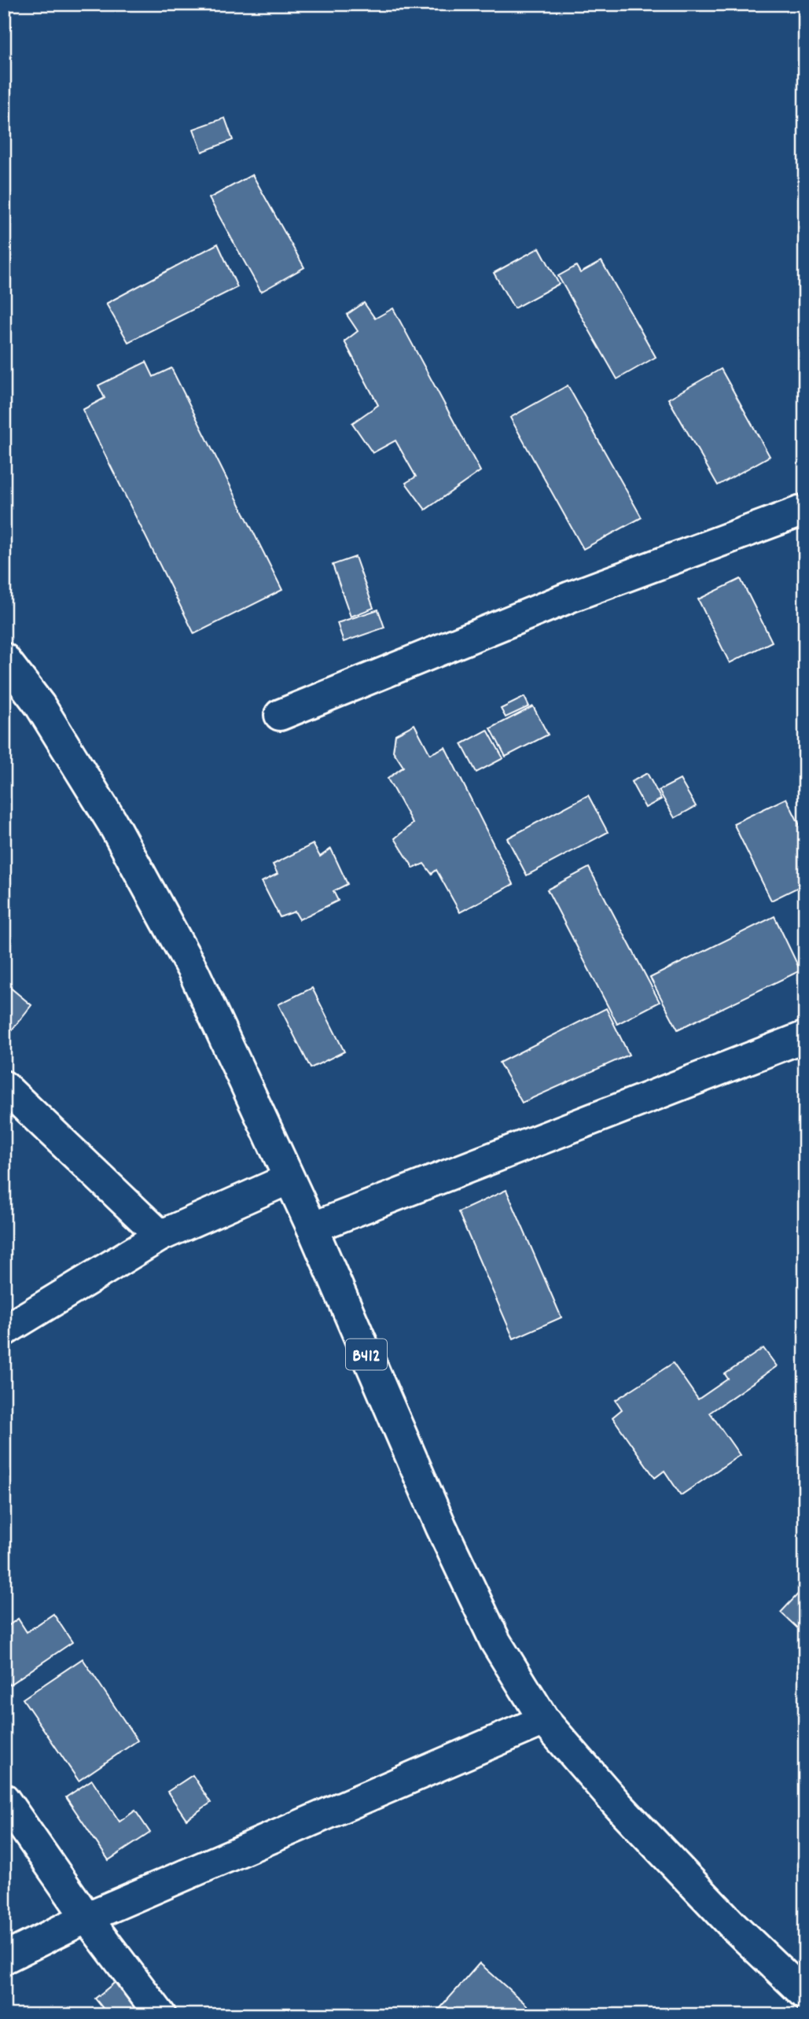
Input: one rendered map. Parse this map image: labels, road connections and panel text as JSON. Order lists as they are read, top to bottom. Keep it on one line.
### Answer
{"streets":{"street":["B412"]}}
